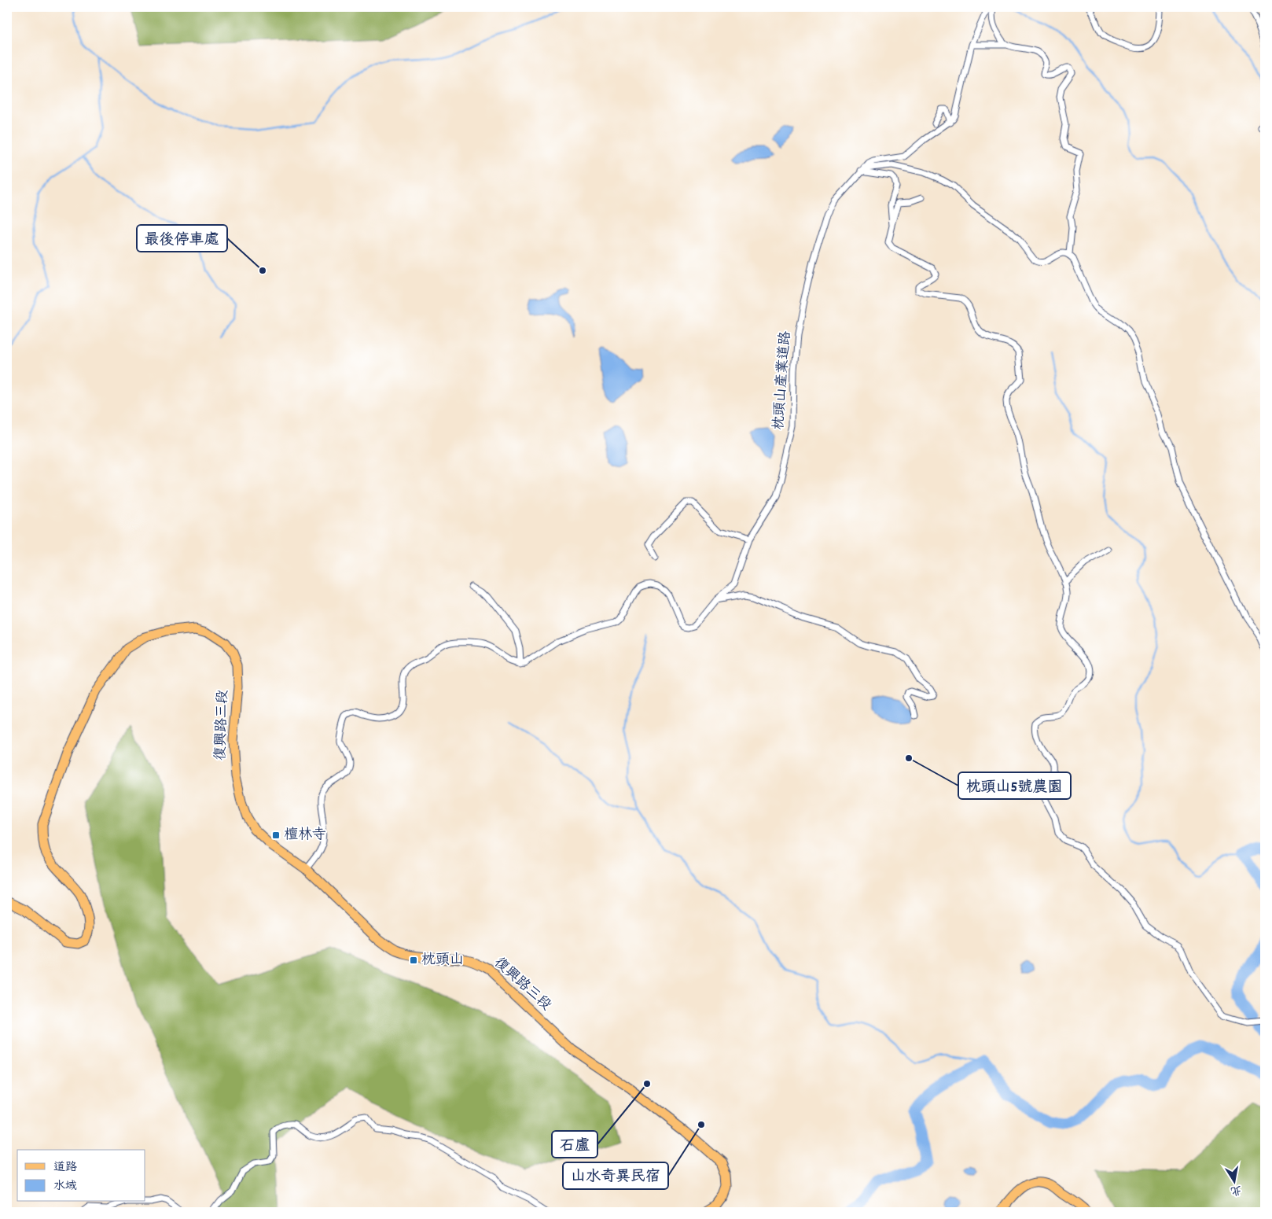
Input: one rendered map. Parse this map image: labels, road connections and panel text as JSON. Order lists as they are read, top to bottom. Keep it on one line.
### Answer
{"streets":{"main road":["復興路三段"],"street":["枕頭山產業道路"]},"places":{"other":["最後停車處","枕頭山5號農園","石盧","山水奇異民宿"],"transit":["檀林寺","枕頭山"]},"legend":["道路","水域"],"north":"bottom"}
